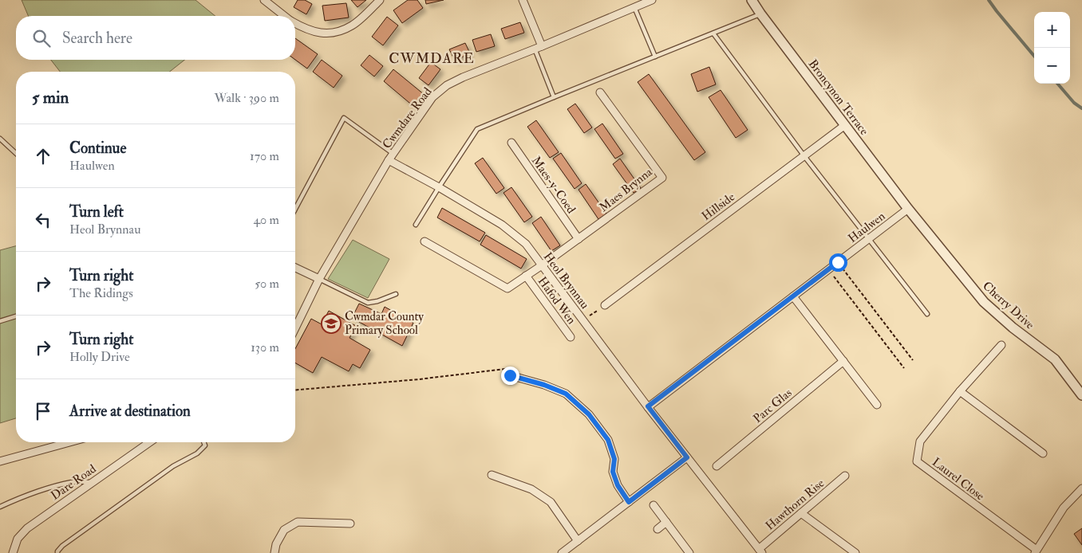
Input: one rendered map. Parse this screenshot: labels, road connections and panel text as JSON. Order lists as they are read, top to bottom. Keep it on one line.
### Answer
{"streets":{"street":["Broncynon Terrace","Cwmdare Road","Maes-y-Coed","Maes Brynna","Hillside","Haulwen","Heol Brynnau","Hafod Wen","Cherry Drive","Parc Glas","Laurel Close","Dare Road","Hawthorn Rise"]},"crossings":[["Broncynon Terrace","Hillside"],["Broncynon Terrace","Haulwen"],["Broncynon Terrace","Cherry Drive"],["Cwmdare Road","Heol Brynnau"],["Maes-y-Coed","Maes Brynna"],["Haulwen","Heol Brynnau"],["Haulwen","Cherry Drive"],["Heol Brynnau","Hawthorn Rise"]],"districts":["CWMDARE"],"places":{"school or university":["Cwmdar County Primary School"]},"page":{"map_buttons":["+","−"],"search":"Search here","heading":["5 min","Walk · 390 m"],"list":[["Continue","Haulwen","170 m"],["Turn left","Heol Brynnau","40 m"],["Turn right","The Ridings","50 m"],["Turn right","Holly Drive","130 m"],"Arrive at destination"]}}
